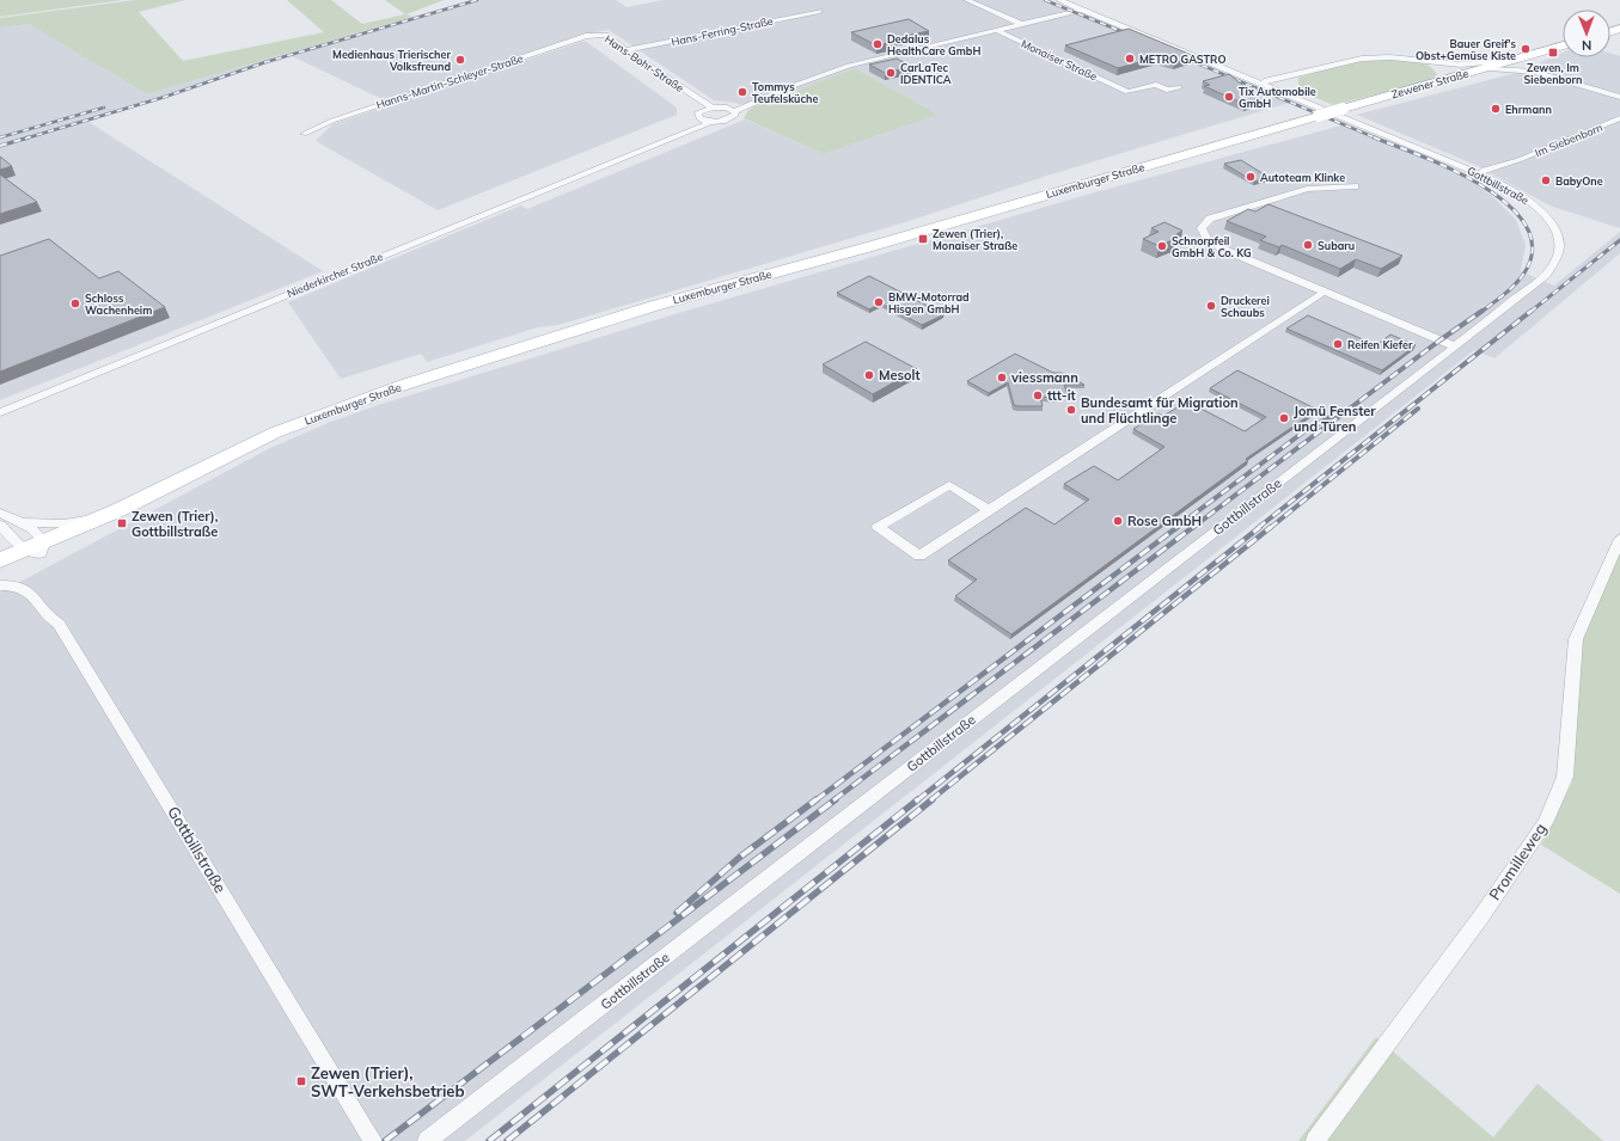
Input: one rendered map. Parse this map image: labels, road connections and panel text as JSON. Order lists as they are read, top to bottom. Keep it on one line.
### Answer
{"streets":{"main road":["Zewener Straße","Luxemburger Straße"],"street":["Hans-Ferring-Straße","Monaiser Straße","Hans-Bohr-Straße","Hanns-Martin-Schleyer-Straße","Im Siebenborn","Gottbillstraße","Niederkircher Straße","Promilleweg"]},"crossings":[["Hans-Ferring-Straße","Hans-Bohr-Straße"],["Monaiser Straße","Gottbillstraße"],["Monaiser Straße","Niederkircher Straße"],["Hans-Bohr-Straße","Hanns-Martin-Schleyer-Straße"],["Hans-Bohr-Straße","Niederkircher Straße"],["Zewener Straße","Luxemburger Straße"],["Zewener Straße","Gottbillstraße"],["Im Siebenborn","Gottbillstraße"],["Luxemburger Straße","Gottbillstraße"]],"places":{"other":["Dedalus HealthCare GmbH","Bauer Greif's Obst+Gemüse Kiste","METRO GASTRO","Medienhaus Trierischer Volksfreund","CarLaTec IDENTICA","Tommys Teufelsküche","Tix Automobile GmbH","Ehrmann","Autoteam Klinke","BabyOne","Subaru","Schnorpfeil GmbH & Co. KG","BMW-Motorrad Hisgen GmbH","Schloss Wachenheim","Druckerei Schaubs","Reifen Kiefer","Mesolt","viessmann","ttt-it","Bundesamt für Migration und Flüchtlinge","Jomü Fenster und Türen","Rose GmbH"],"transit":["Zewen, Im Siebenborn","Zewen (Trier), Monaiser Straße","Zewen (Trier), Gottbillstraße","Zewen (Trier), SWT-Verkehsbetrieb"]},"north":"bottom"}
